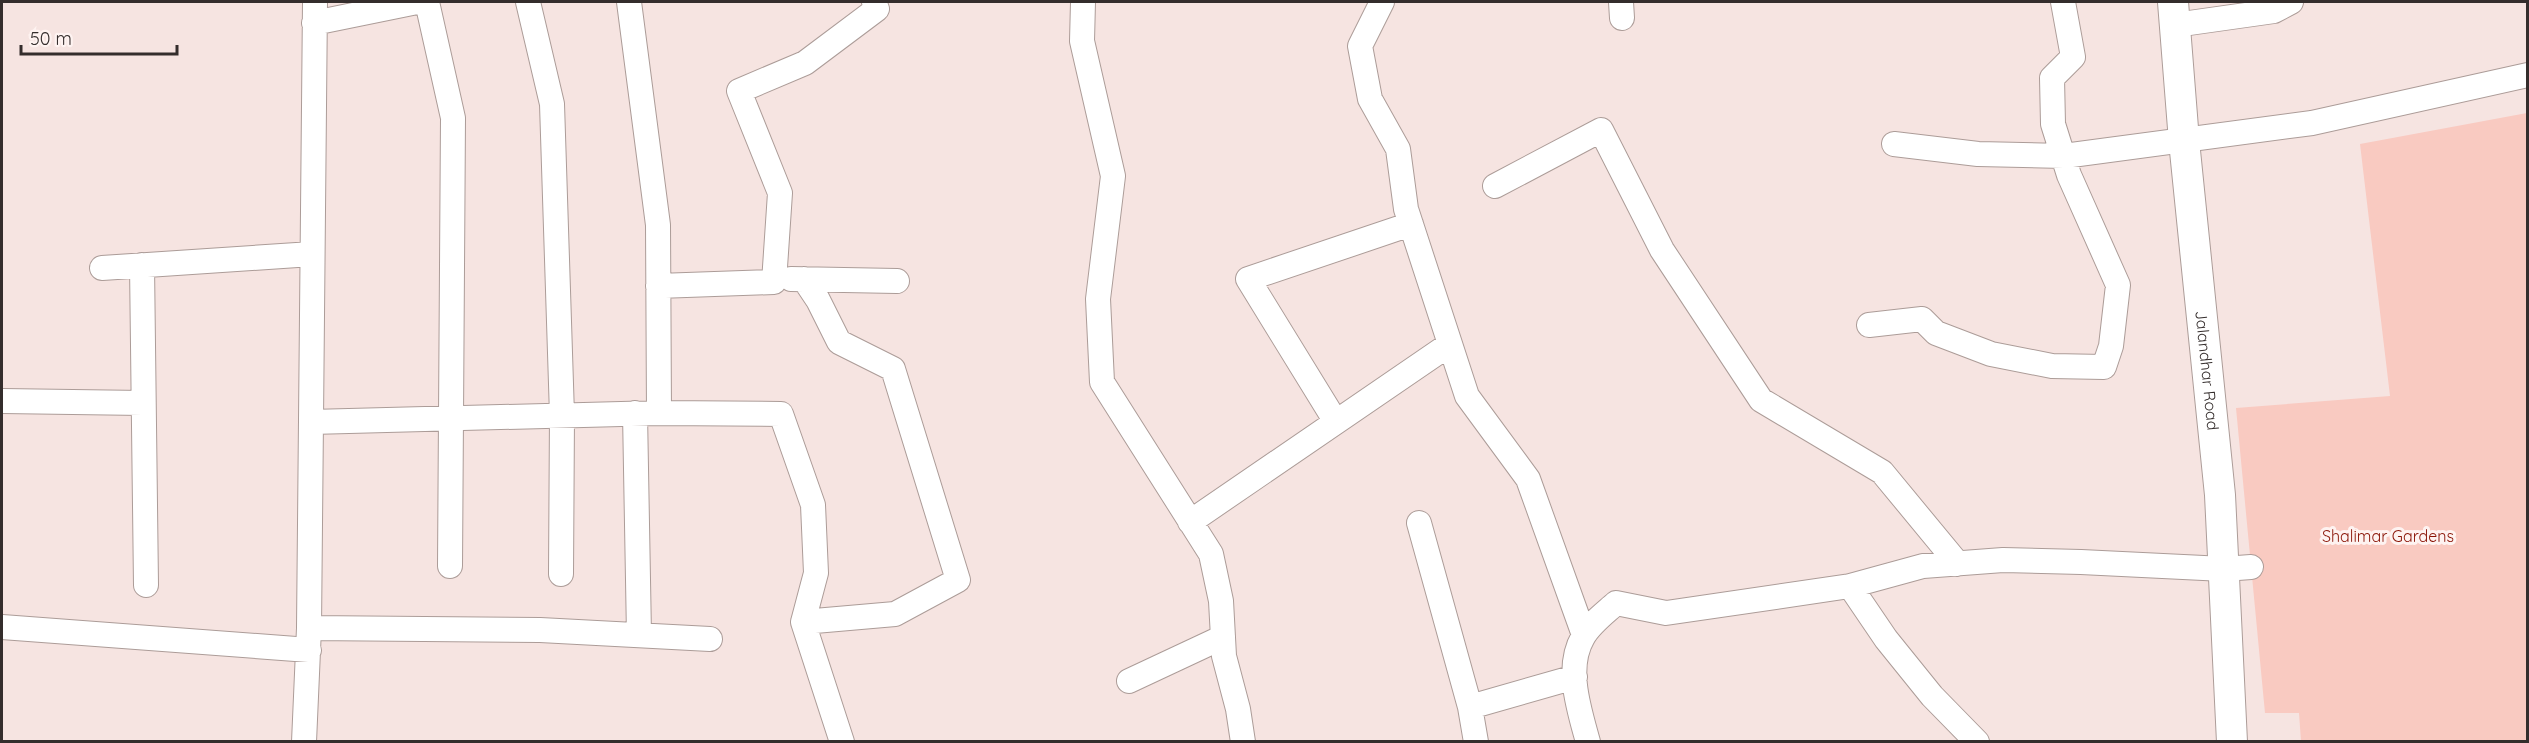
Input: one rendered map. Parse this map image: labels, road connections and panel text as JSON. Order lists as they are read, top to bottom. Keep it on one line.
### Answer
{"streets":{"main road":["Jalandhar Road"]},"parks":["Shalimar Gardens"],"scale_bar":"50 m"}
